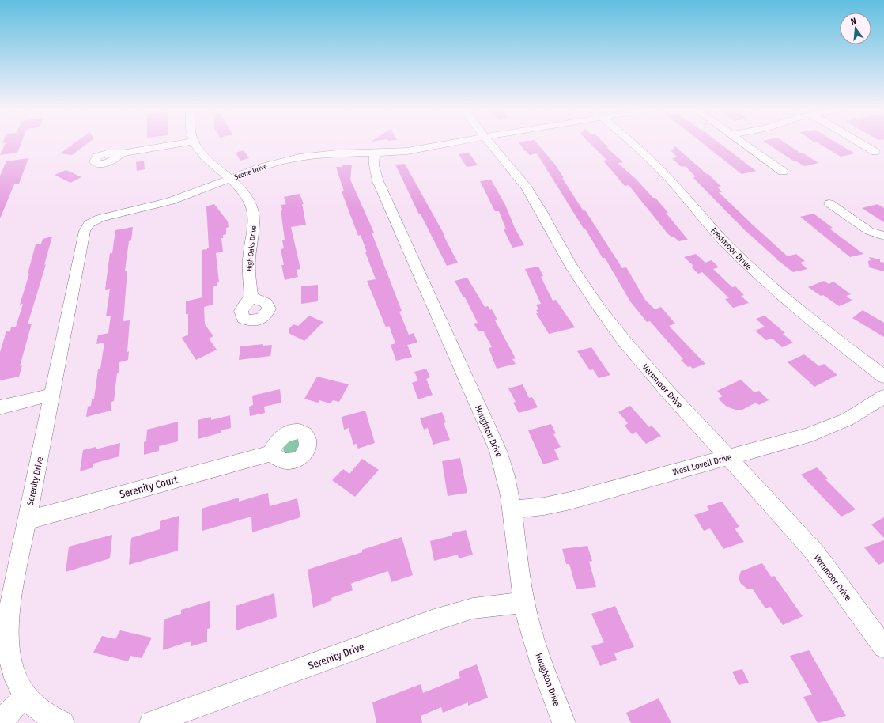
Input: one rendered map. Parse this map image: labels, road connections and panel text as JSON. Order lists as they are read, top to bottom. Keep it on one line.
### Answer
{"streets":{"street":["Scone Drive","High Oaks Drive","Fredmoor Drive","Vernmoor Drive","Houghton Drive","West Lovell Drive","Serenity Drive","Serenity Court"]},"crossings":[["Scone Drive","High Oaks Drive"],["Scone Drive","Houghton Drive"],["Scone Drive","Serenity Drive"],["Vernmoor Drive","West Lovell Drive"],["Houghton Drive","West Lovell Drive"],["Houghton Drive","Serenity Drive"],["Serenity Drive","Serenity Court"]],"north":"top"}
